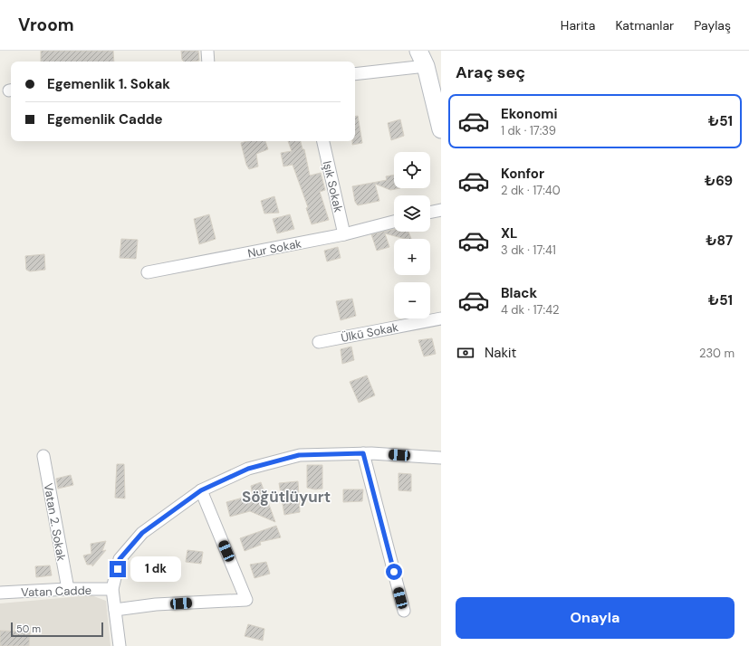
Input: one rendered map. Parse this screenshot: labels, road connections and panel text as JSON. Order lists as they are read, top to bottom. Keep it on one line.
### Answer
{"streets":{"street":["Işık Sokak","Nur Sokak","Ülkü Sokak","Vatan 2. Sokak","Vatan Cadde"]},"crossings":[["Işık Sokak","Nur Sokak"],["Vatan 2. Sokak","Vatan Cadde"]],"districts":["Söğütlüyurt"],"scale_bar":"50 m","page":{"header":"Vroom","nav":["Harita","Katmanlar","Paylaş"],"heading":"Araç seç","banner":["Egemenlik 1. Sokak","Egemenlik Cadde"],"list":[{"name":"Ekonomi","note":"1 dk · 17:39","value":"₺51"},{"name":"Konfor","note":"2 dk · 17:40","value":"₺69"},{"name":"XL","note":"3 dk · 17:41","value":"₺87"},{"name":"Black","note":"4 dk · 17:42","value":"₺51"}],"map_buttons":["+","−"],"pay":["Nakit","230 m"],"bubble":"1 dk","buttons":"Onayla","scale":"50 m"}}
